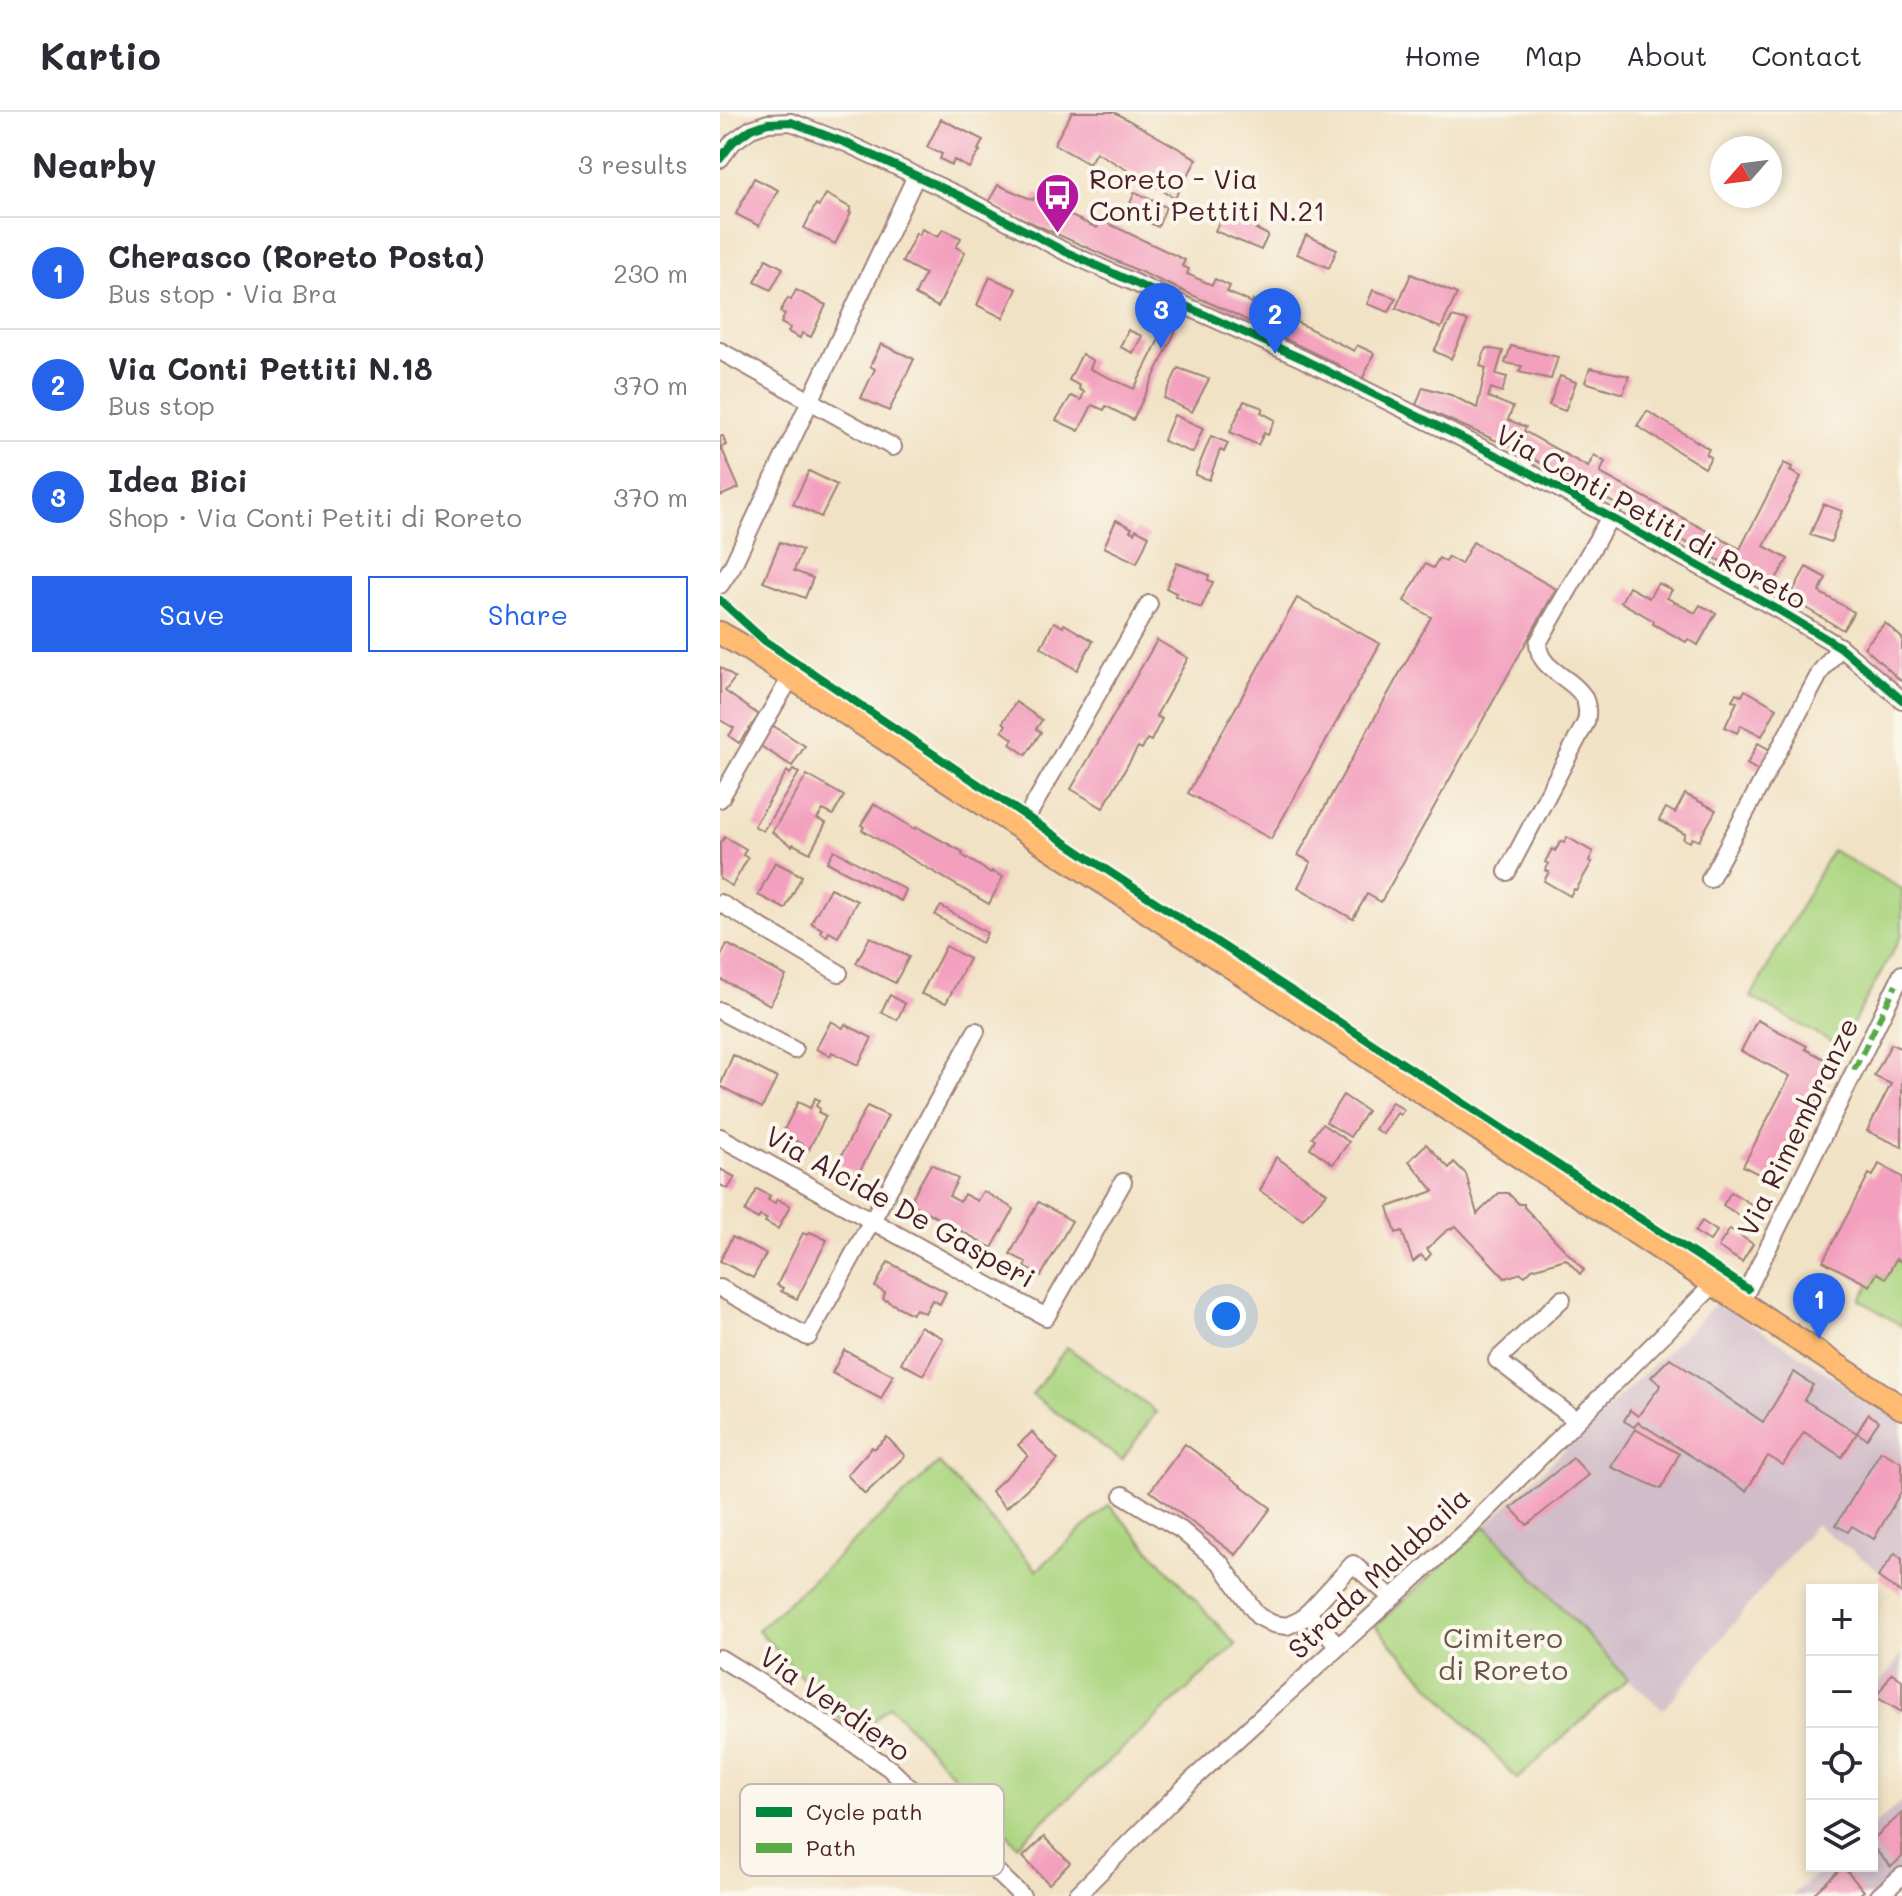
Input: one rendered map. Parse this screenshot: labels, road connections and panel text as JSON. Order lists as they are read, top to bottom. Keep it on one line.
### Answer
{"streets":{"street":["Via Conti Petiti di Roreto","Via Rimembranze","Via Alcide De Gasperi","Strada Malabaila","Via Verdiero"]},"parks":["Cimitero di Roreto"],"places":{"bus stop":["Roreto - Via Conti Pettiti N.21"]},"legend":["Cycle path","Path"],"north":"bottom left","page":{"header":"Kartio","nav":["Home","Map","About","Contact"],"heading":["Nearby","3 results"],"list":[{"mark":"1","name":"Cherasco (Roreto Posta)","note":"Bus stop · Via Bra","value":"230 m"},{"mark":"2","name":"Via Conti Pettiti N.18","note":"Bus stop","value":"370 m"},{"mark":"3","name":"Idea Bici","note":"Shop · Via Conti Petiti di Roreto","value":"370 m"}],"pins":["3","2","1"],"buttons":["Save","Share"],"map_buttons":["+","−"]}}
